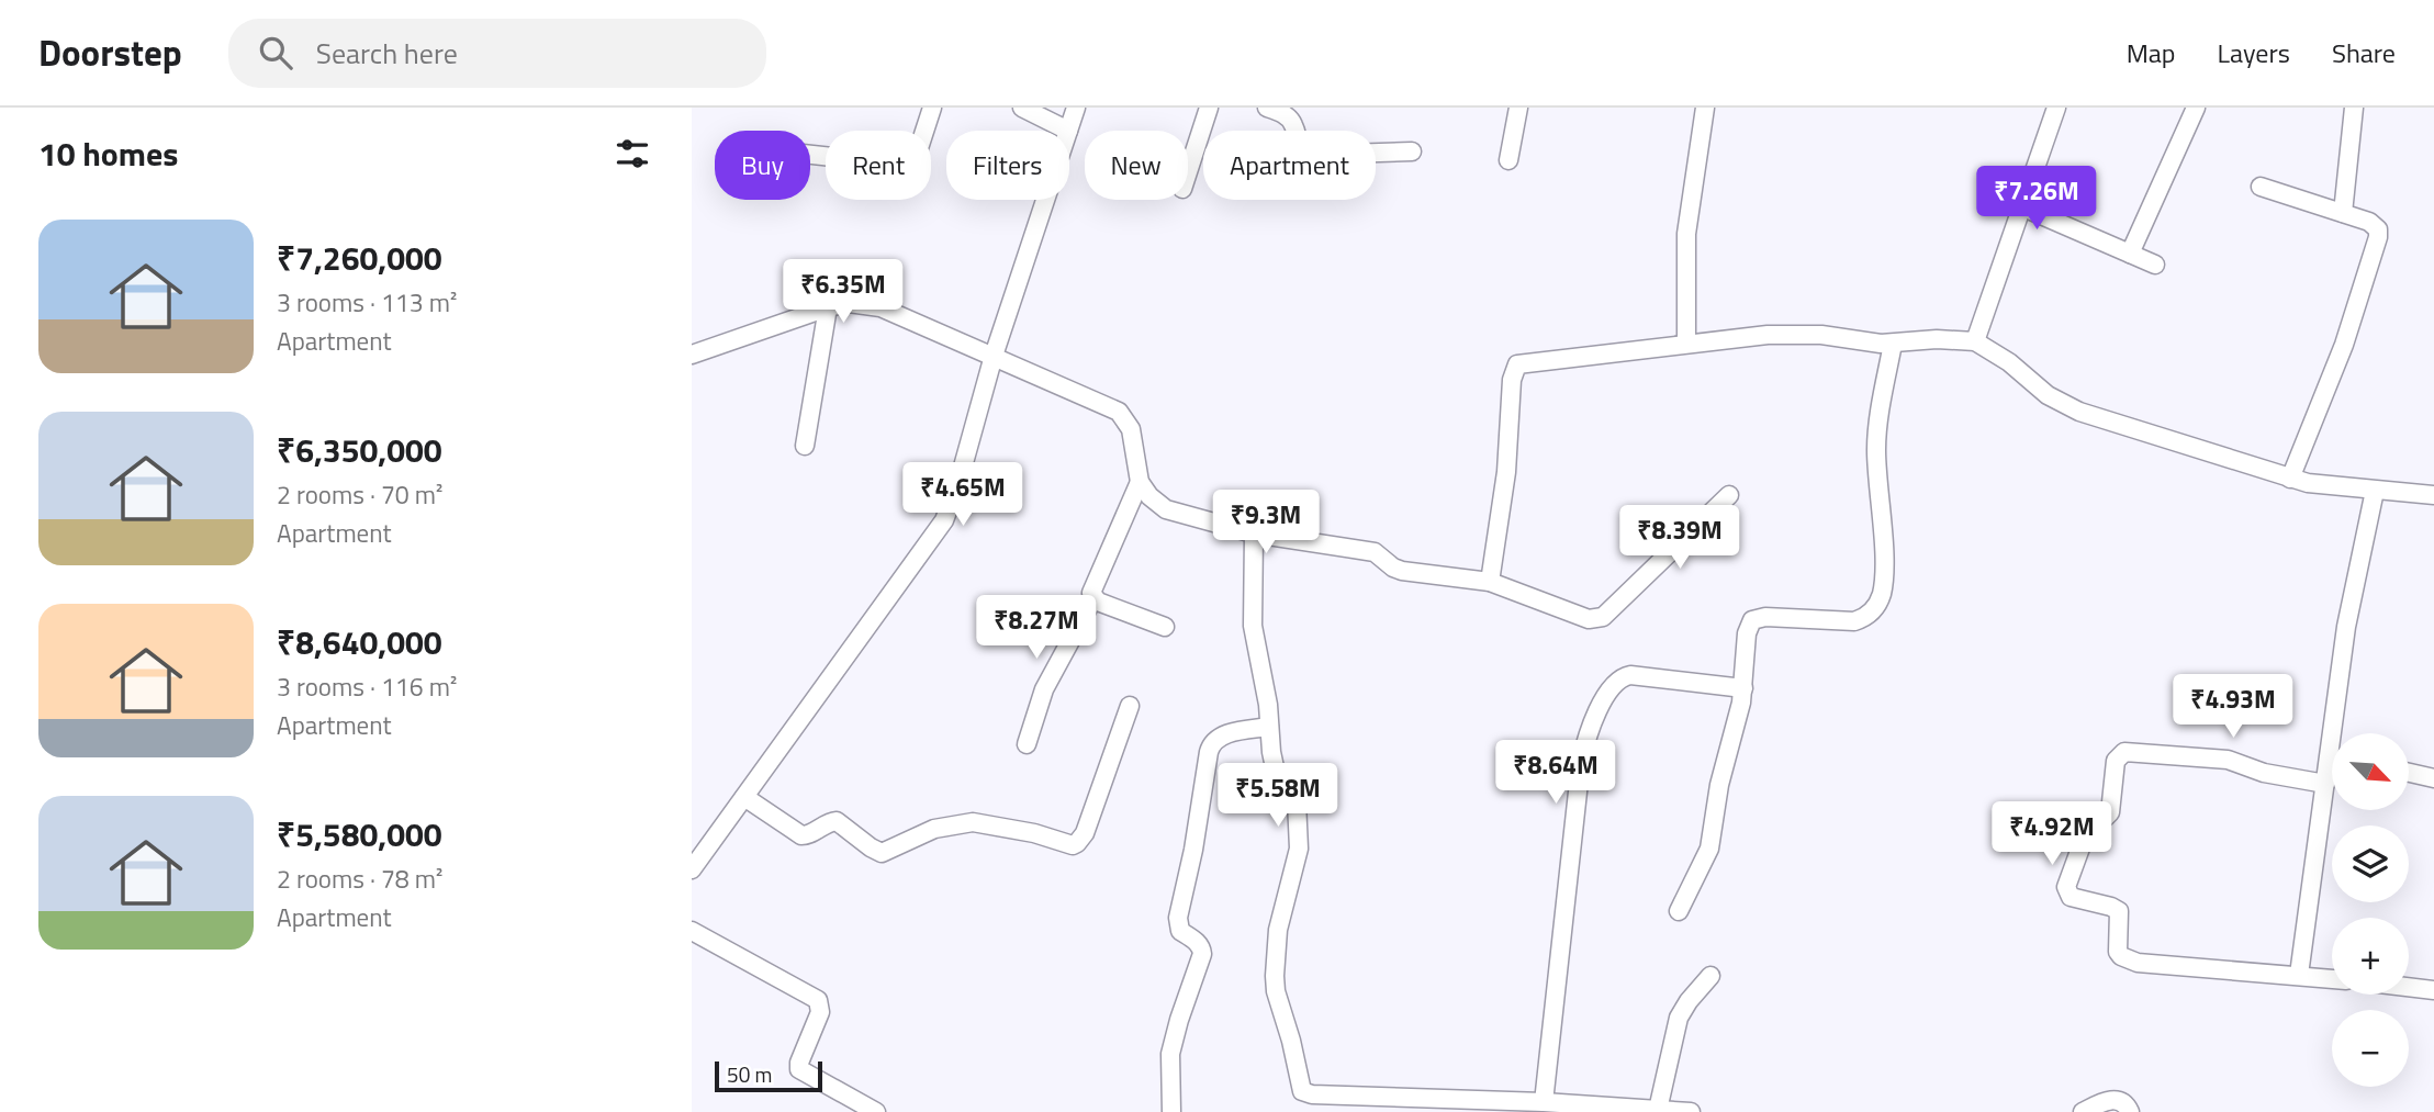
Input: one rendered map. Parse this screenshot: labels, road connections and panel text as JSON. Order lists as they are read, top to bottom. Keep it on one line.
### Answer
{"scale_bar":"50 m","north":"bottom right","page":{"header":"Doorstep","search":"Search here","nav":["Map","Layers","Share"],"heading":"10 homes","chip":["Buy","Rent","Filters","New","Apartment"],"price":["₹7.26M","₹6.35M","₹4.65M","₹9.3M","₹8.39M","₹8.27M","₹4.93M","₹8.64M","₹5.58M","₹4.92M"],"list":[{"name":"₹7,260,000","note":"3 rooms · 113 m² · Apartment"},{"name":"₹6,350,000","note":"2 rooms · 70 m² · Apartment"},{"name":"₹8,640,000","note":"3 rooms · 116 m² · Apartment"},{"name":"₹5,580,000","note":"2 rooms · 78 m² · Apartment"}],"map_buttons":["+","−"],"scale":"50 m"}}
